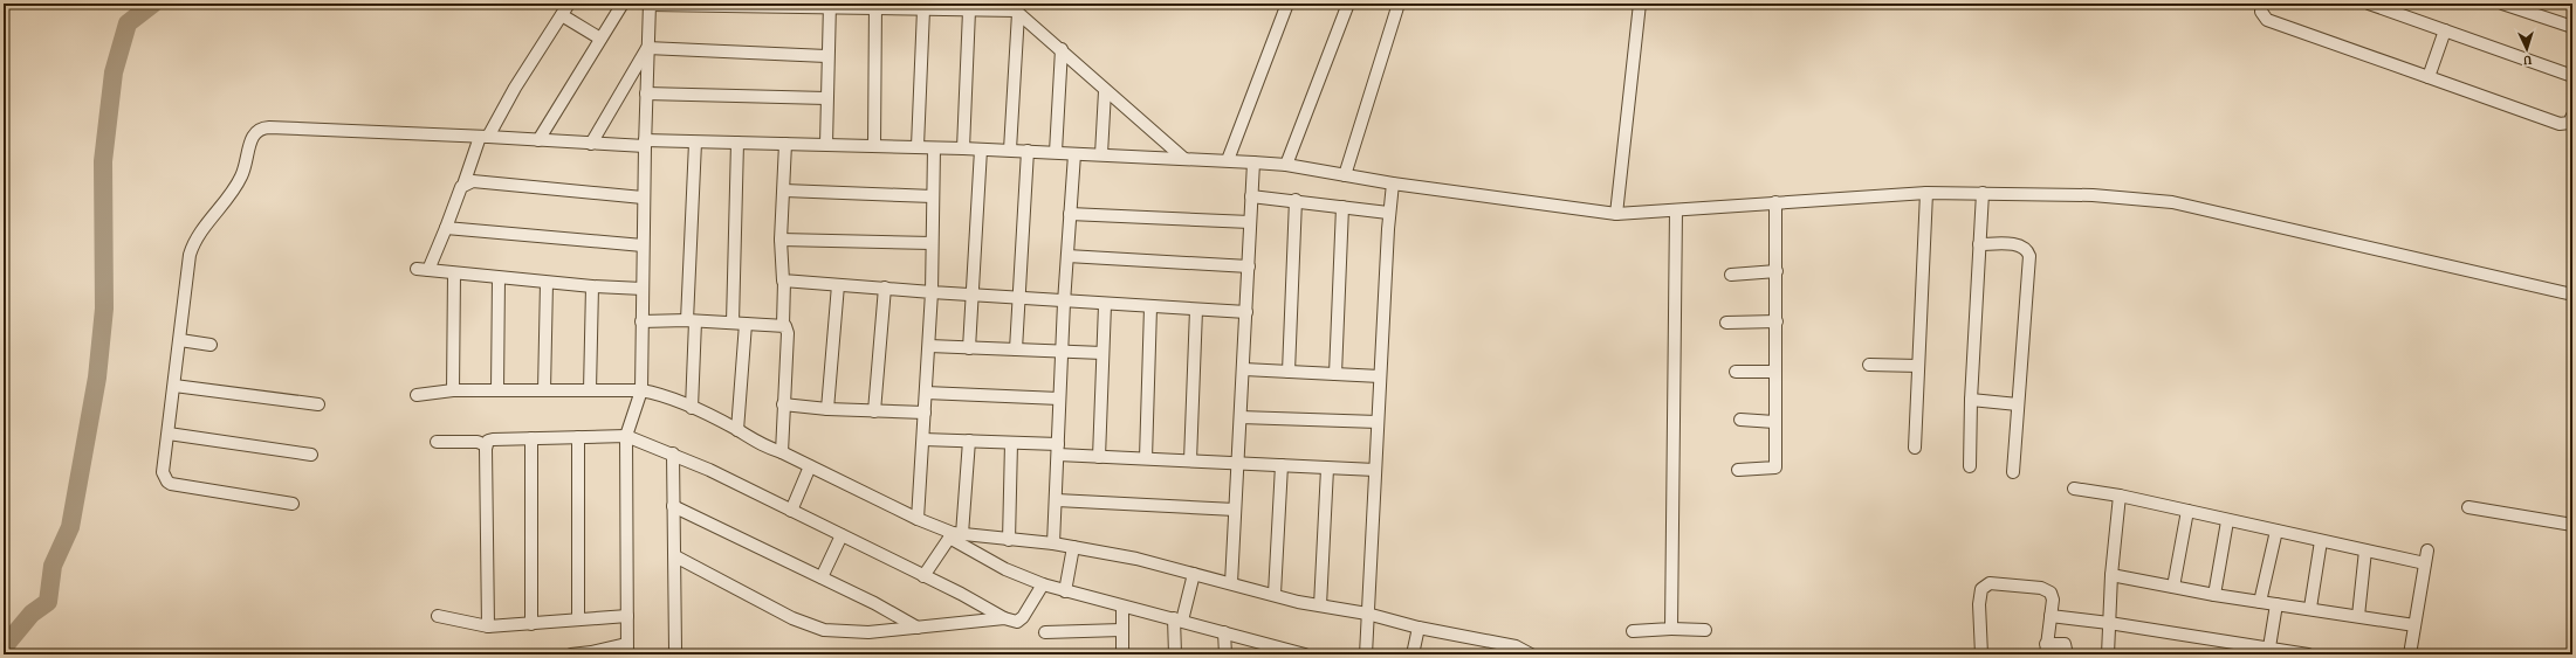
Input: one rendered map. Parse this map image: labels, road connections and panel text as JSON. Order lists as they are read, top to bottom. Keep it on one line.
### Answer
{"north":"bottom"}
